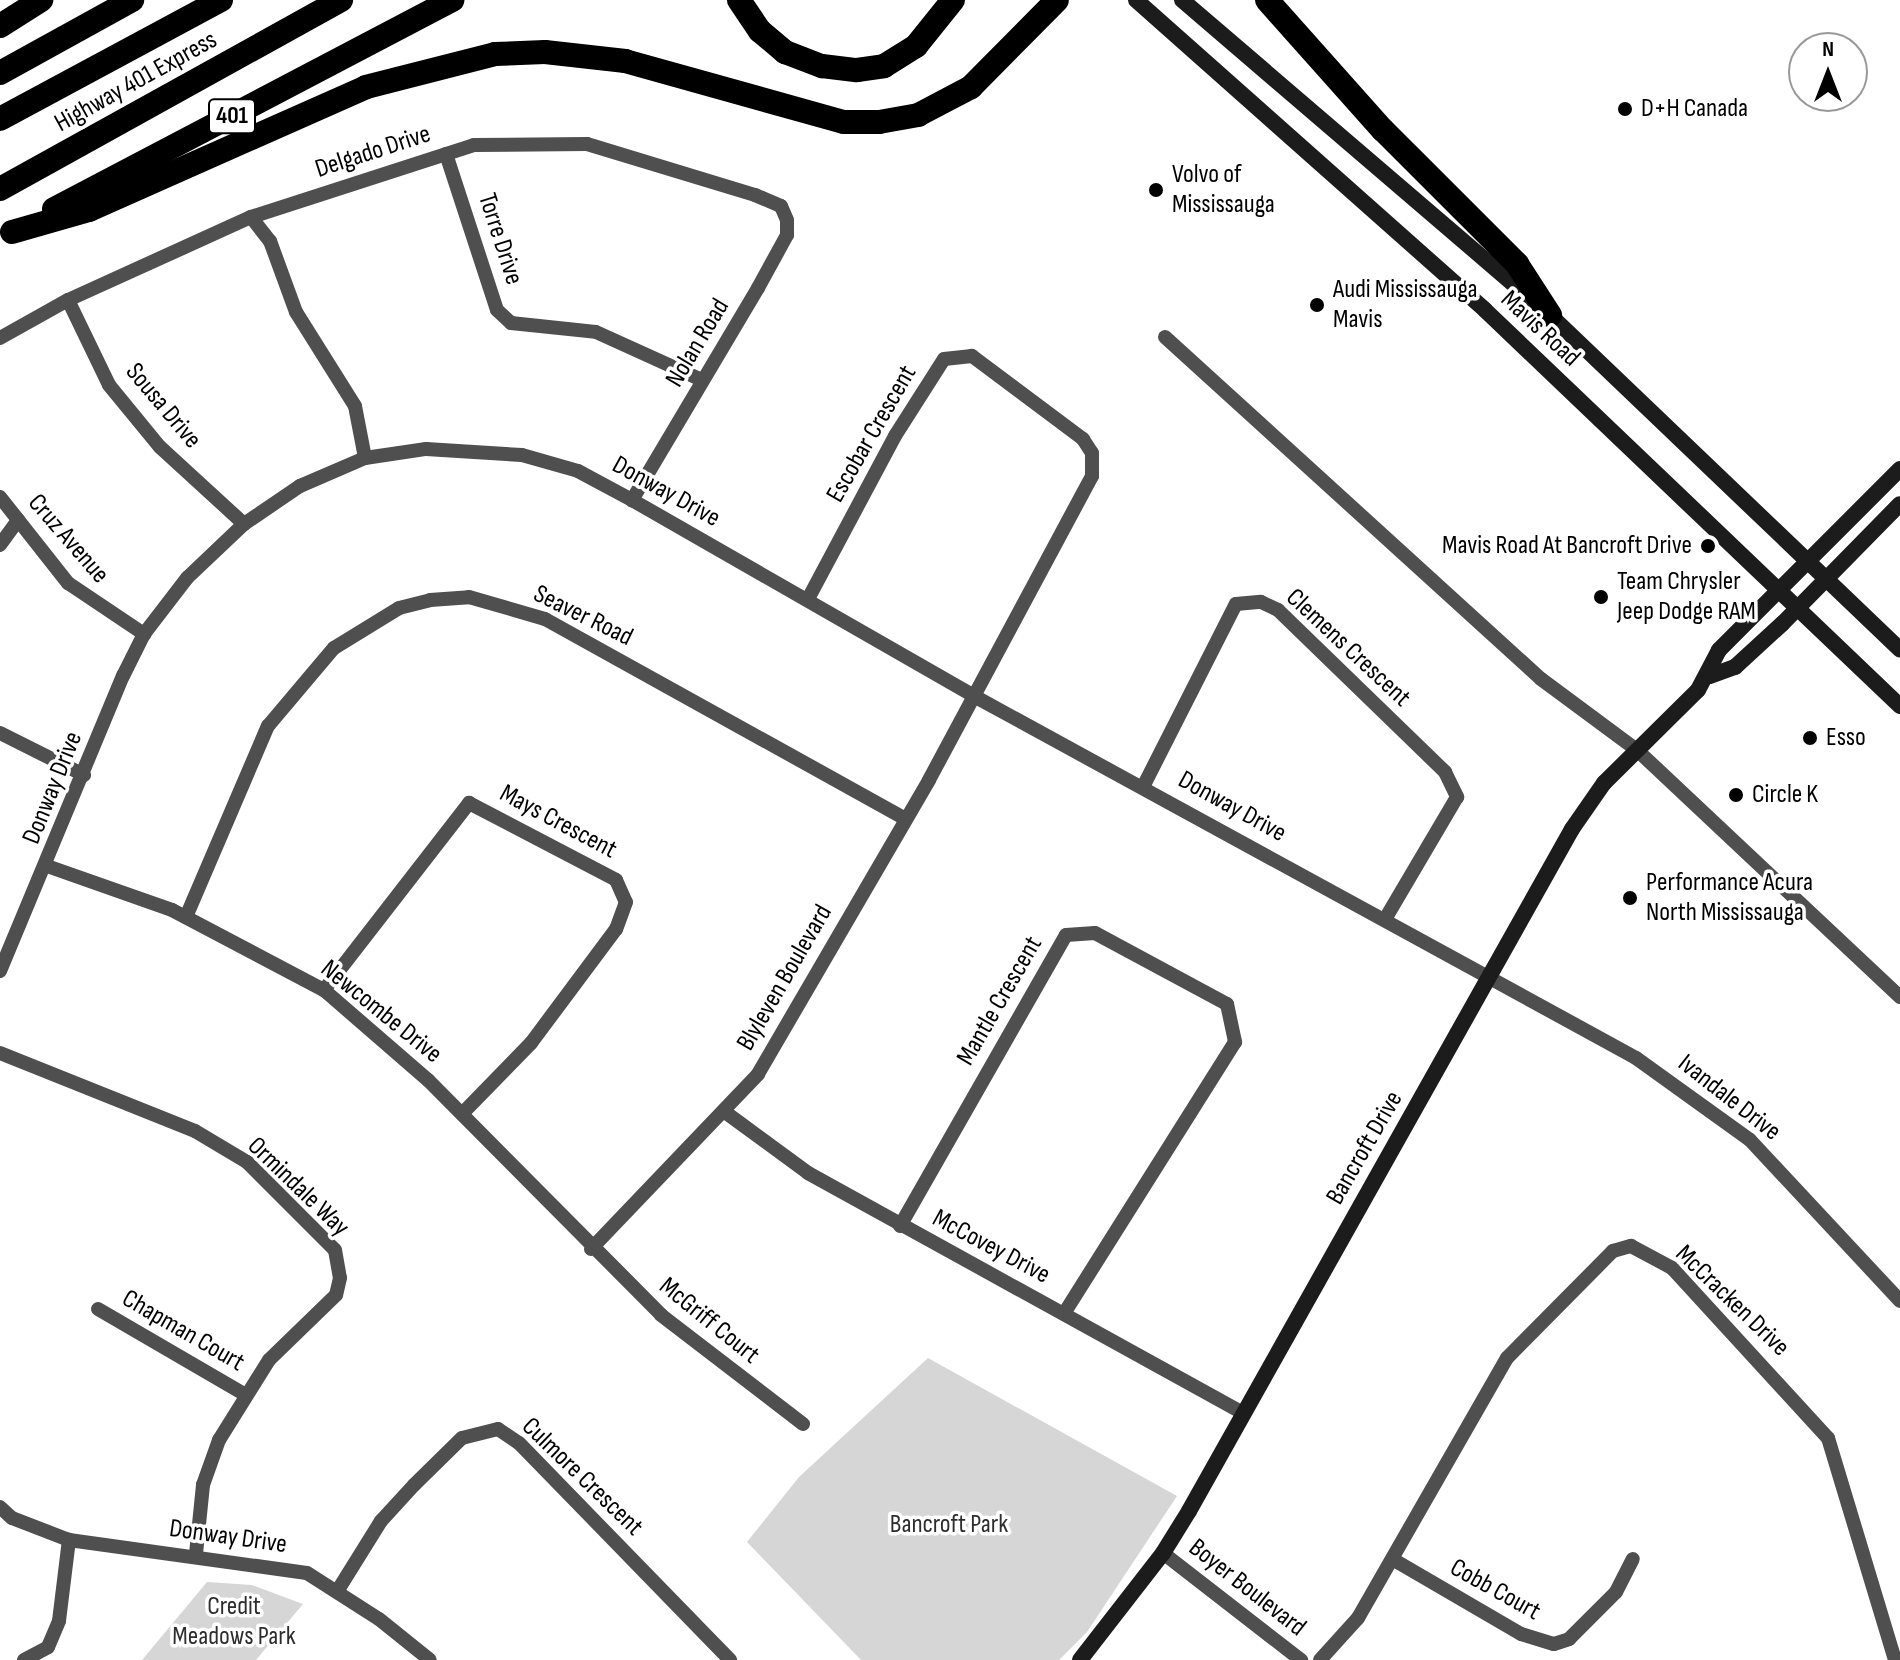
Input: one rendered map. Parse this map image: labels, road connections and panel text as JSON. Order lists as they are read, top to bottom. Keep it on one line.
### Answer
{"streets":{"highway":["Highway 401 Express","401"],"main road":["Mavis Road","Bancroft Drive"],"street":["Delgado Drive","Torre Drive","Nolan Road","Sousa Drive","Escobar Crescent","Donway Drive","Cruz Avenue","Seaver Road","Clemens Crescent","Mays Crescent","Blyleven Boulevard","Mantle Crescent","Newcombe Drive","Ivandale Drive","Ormindale Way","McCovey Drive","McCracken Drive","McGriff Court","Chapman Court","Culmore Crescent","Boyer Boulevard","Cobb Court"]},"crossings":[["Delgado Drive","Torre Drive"],["Delgado Drive","Nolan Road"],["Delgado Drive","Sousa Drive"],["Torre Drive","Nolan Road"],["Mavis Road","Bancroft Drive"],["Nolan Road","Donway Drive"],["Sousa Drive","Donway Drive"],["Escobar Crescent","Donway Drive"],["Escobar Crescent","Blyleven Boulevard"],["Donway Drive","Cruz Avenue"],["Donway Drive","Clemens Crescent"],["Donway Drive","Blyleven Boulevard"],["Donway Drive","Newcombe Drive"],["Donway Drive","Ivandale Drive"],["Donway Drive","Bancroft Drive"],["Donway Drive","Ormindale Way"],["Donway Drive","Culmore Crescent"],["Seaver Road","Blyleven Boulevard"],["Seaver Road","Newcombe Drive"],["Mays Crescent","Newcombe Drive"],["Blyleven Boulevard","Newcombe Drive"],["Blyleven Boulevard","McCovey Drive"],["Blyleven Boulevard","McGriff Court"],["Mantle Crescent","McCovey Drive"],["Newcombe Drive","McGriff Court"],["Ivandale Drive","Bancroft Drive"],["Bancroft Drive","McCovey Drive"],["Bancroft Drive","Boyer Boulevard"],["Ormindale Way","Chapman Court"],["McCracken Drive","Cobb Court"]],"parks":["Bancroft Park","Credit Meadows Park"],"places":["D+H Canada","Volvo of Mississauga","Audi Mississauga Mavis","Mavis Road At Bancroft Drive","Team Chrysler Jeep Dodge RAM","Esso","Circle K","Performance Acura North Mississauga"],"north":"top"}
